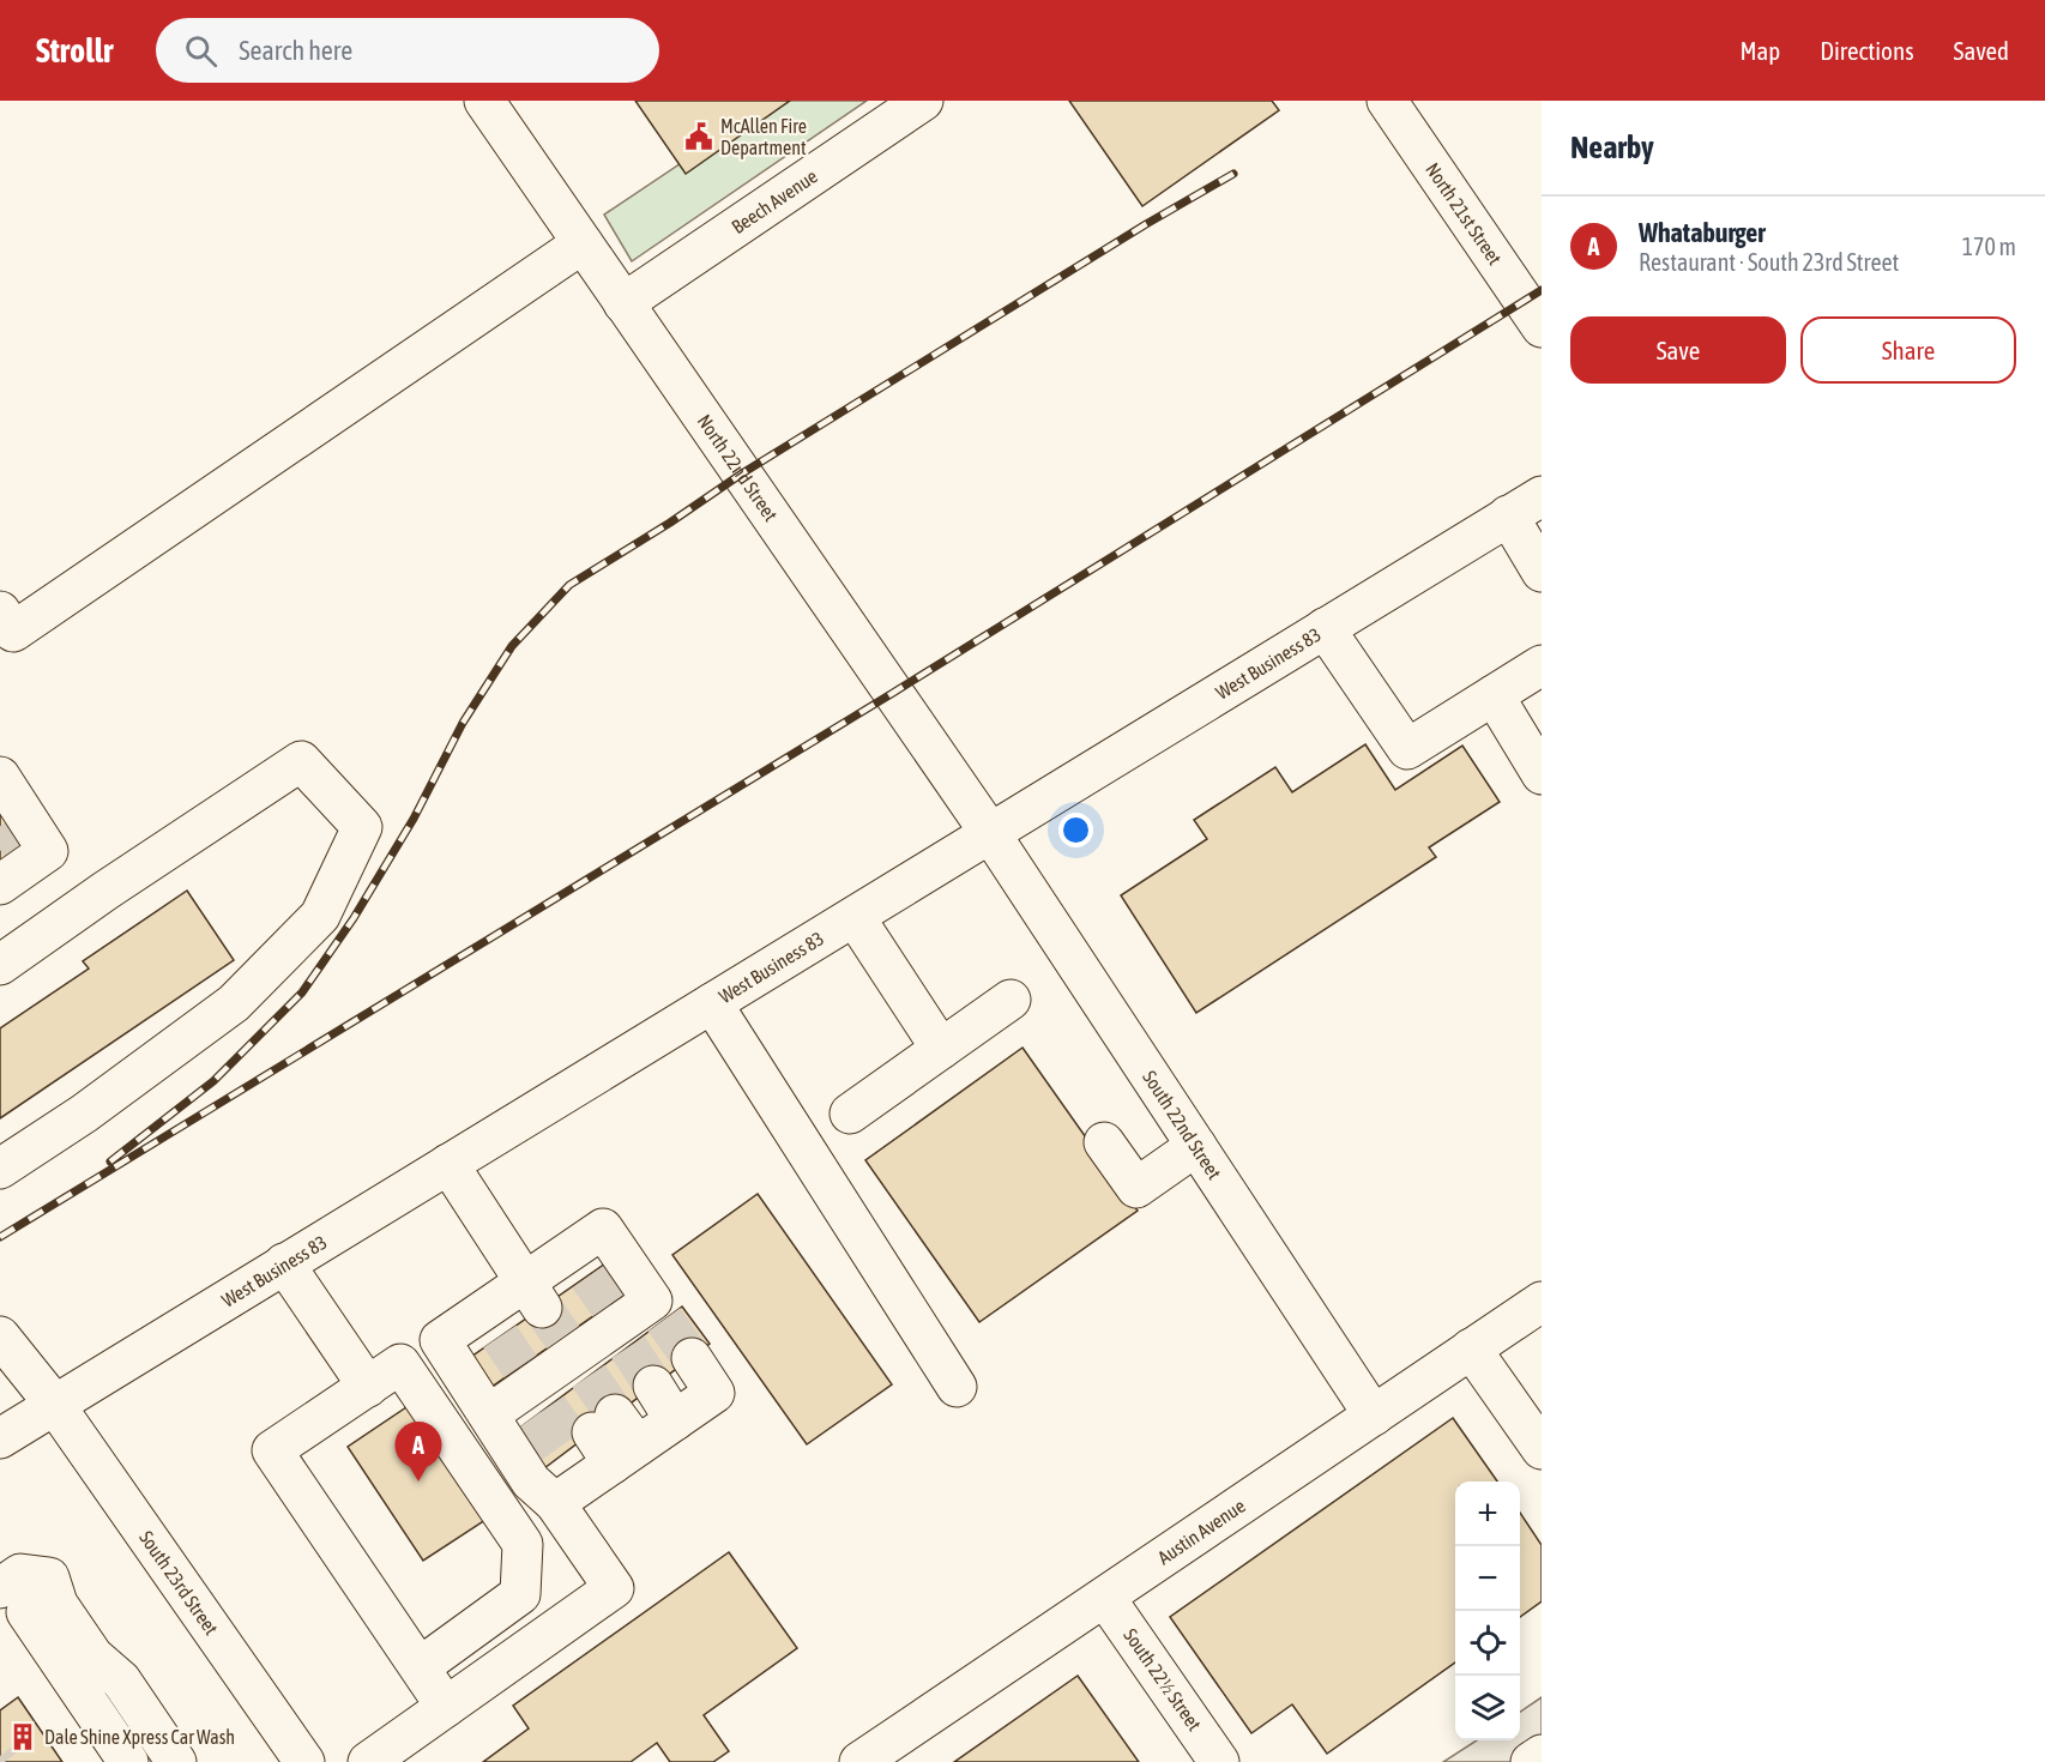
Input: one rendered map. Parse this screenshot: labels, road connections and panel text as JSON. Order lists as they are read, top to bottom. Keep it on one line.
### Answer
{"streets":{"street":["Beech Avenue","North 21st Street","North 22nd Street","West Business 83","South 22nd Street","Austin Avenue","South 23rd Street","South 22½ Street"]},"crossings":[["Beech Avenue","North 22nd Street"],["North 22nd Street","West Business 83"],["North 22nd Street","South 22nd Street"],["West Business 83","South 22nd Street"],["West Business 83","South 23rd Street"],["South 22nd Street","Austin Avenue"],["Austin Avenue","South 22½ Street"]],"places":{"public building":["McAllen Fire Department"],"building":["Dale Shine Xpress Car Wash"]},"page":{"header":"Strollr","search":"Search here","nav":["Map","Directions","Saved"],"heading":"Nearby","list":[{"mark":"A","name":"Whataburger","note":"Restaurant · South 23rd Street","value":"170 m"}],"buttons":["Save","Share"],"pins":"A","map_buttons":["+","−"]}}
